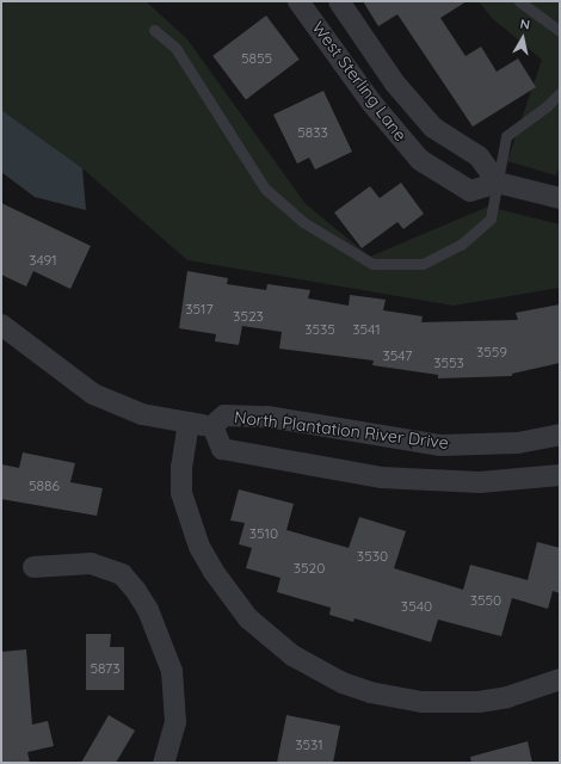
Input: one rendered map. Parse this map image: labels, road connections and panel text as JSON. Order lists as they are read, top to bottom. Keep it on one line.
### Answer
{"streets":{"street":["West Sterling Lane","North Plantation River Drive"]},"house_numbers":["5855","5833","3491","3517","3523","3535","3541","3559","3547","3553","5886","3510","3530","3520","3550","3540","5873","3531"],"north":"top"}
